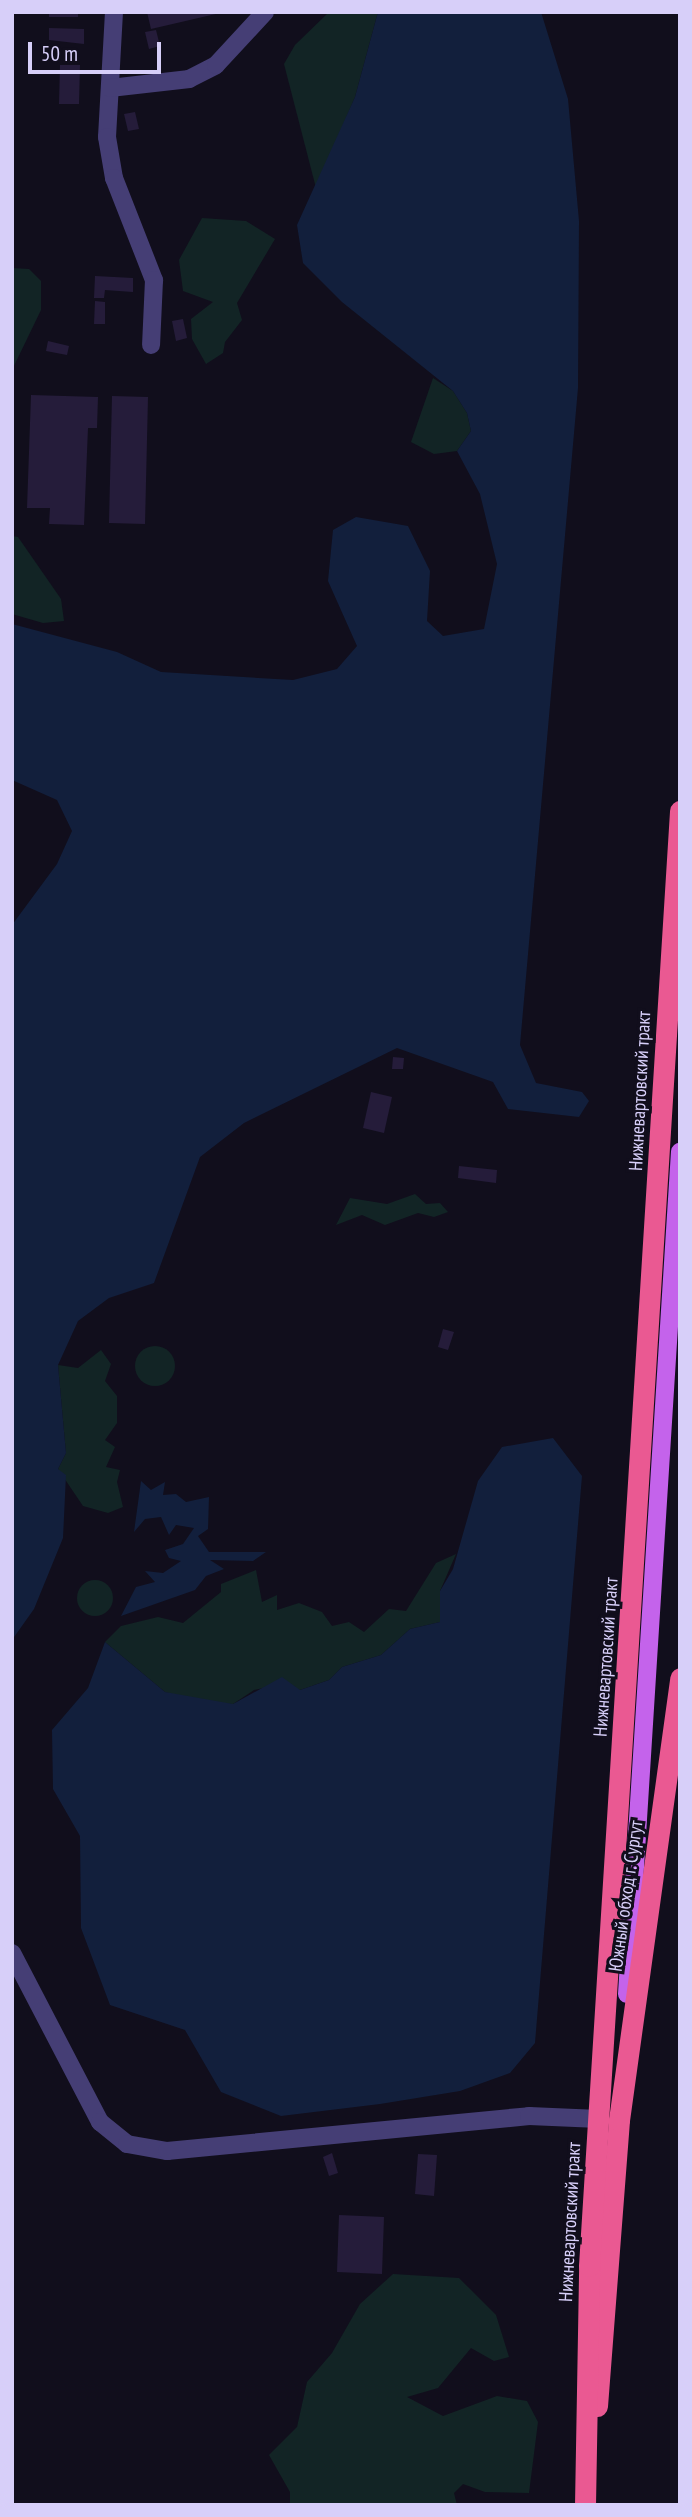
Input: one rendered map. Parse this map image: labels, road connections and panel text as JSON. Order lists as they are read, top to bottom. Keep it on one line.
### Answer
{"streets":{"highway":["Нижневартовский тракт","Южный обход г. Сургут"]},"crossings":[["Нижневартовский тракт","Южный обход г. Сургут"]],"scale_bar":"50 m"}
